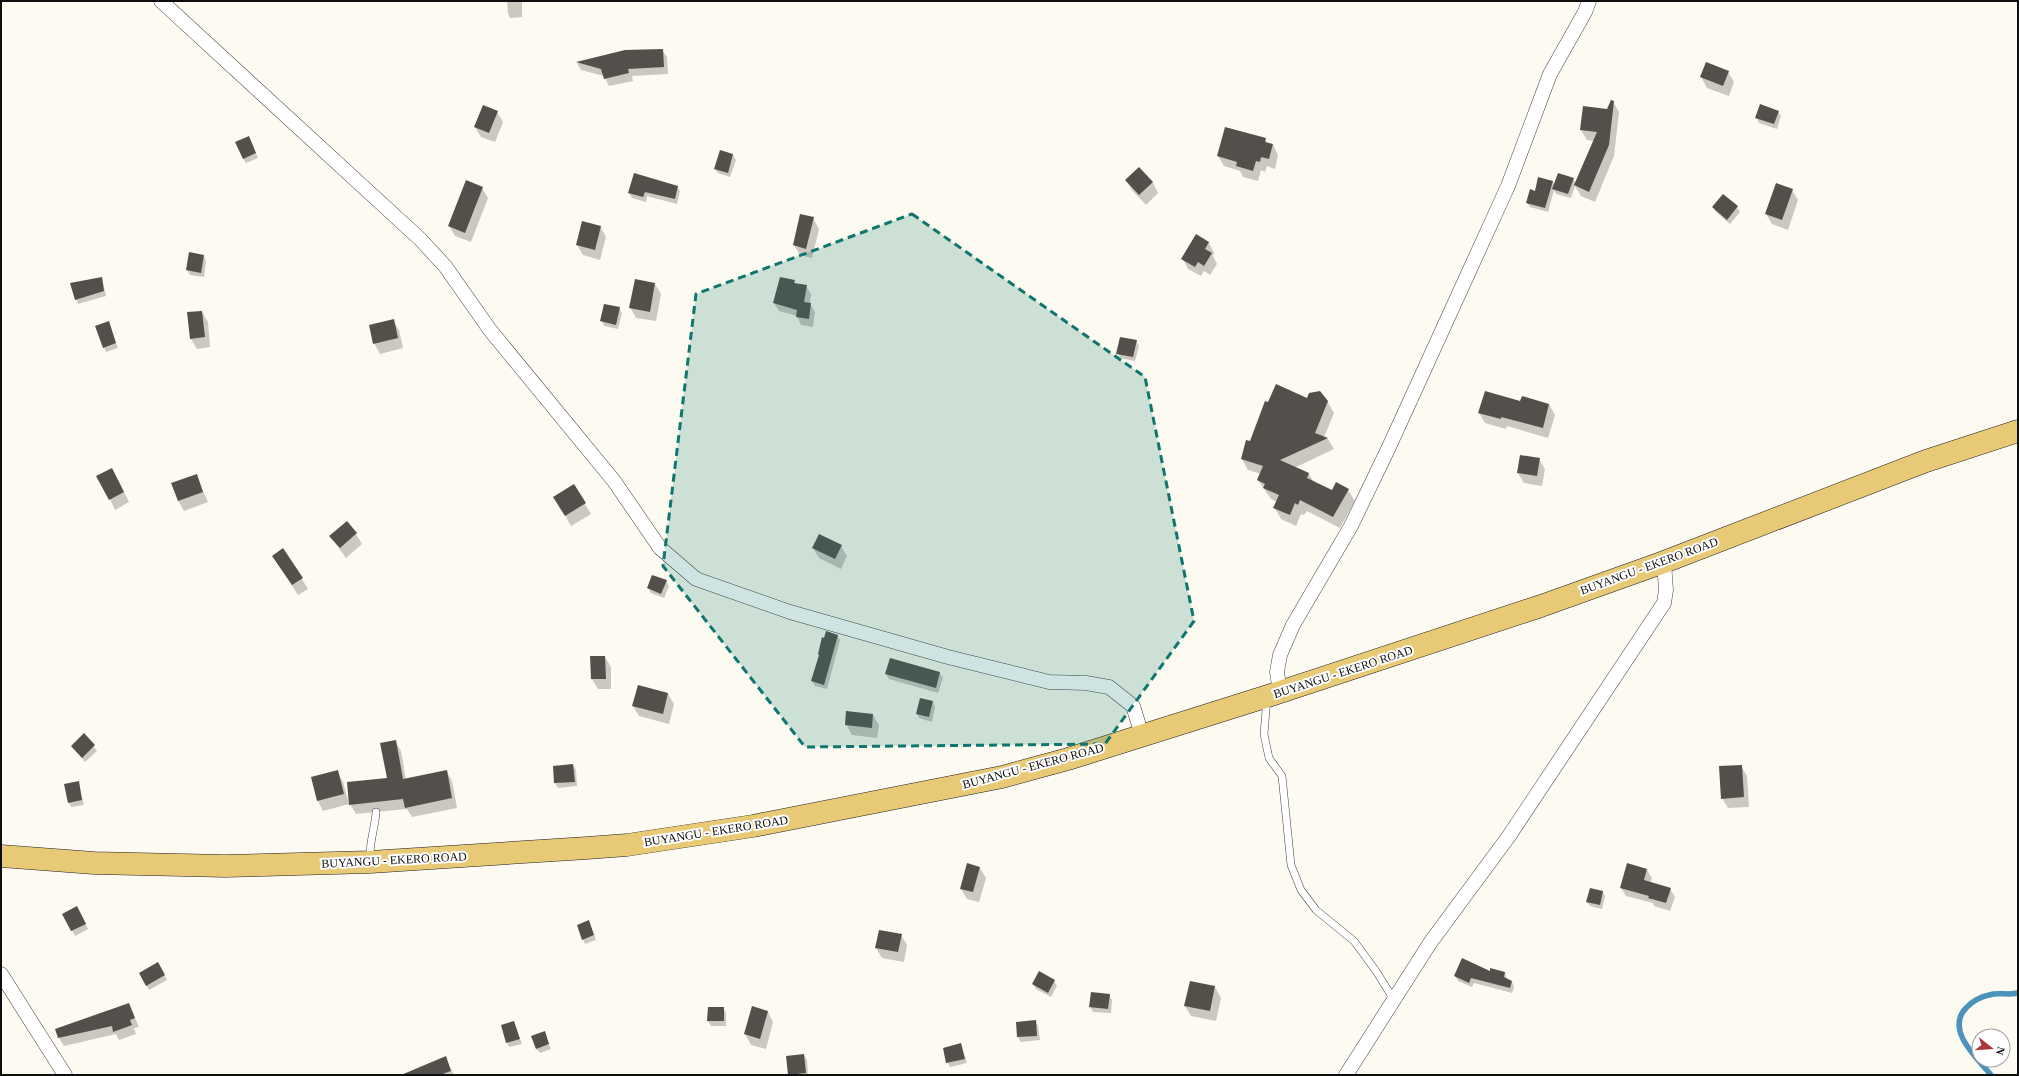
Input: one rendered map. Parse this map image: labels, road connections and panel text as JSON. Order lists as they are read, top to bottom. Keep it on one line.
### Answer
{"streets":{"main road":["BUYANGU - EKERO ROAD"]},"north":"right"}
